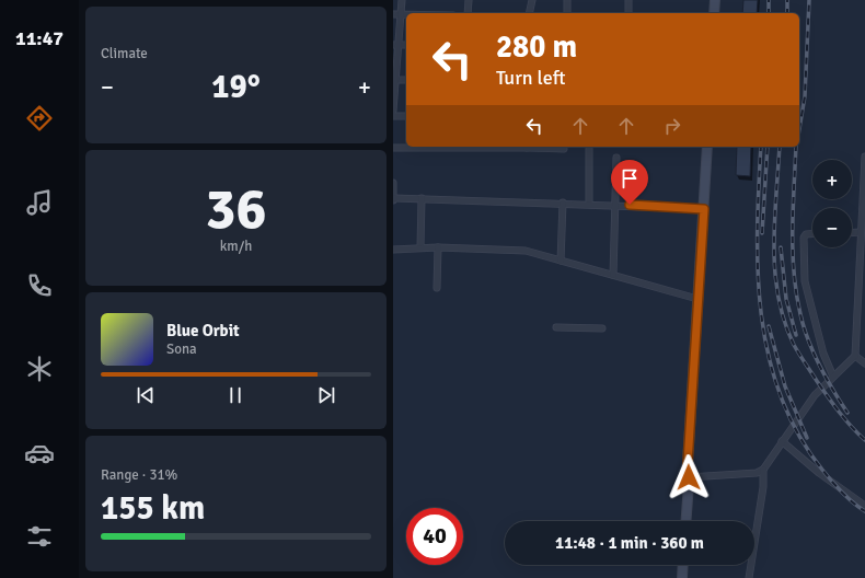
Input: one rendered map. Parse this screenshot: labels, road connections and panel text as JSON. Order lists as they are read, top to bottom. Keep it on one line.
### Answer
{"page":{"tabs":"11:47","tile":["Climate",["36","km/h"],["Range · 31%","155 km"]],"turn":["280 m","Turn left"],"heat":["−","19°","+"],"map_buttons":["+","−"],"song":["Blue Orbit","Sona"],"limit":"40","trip":"11:48 · 1 min · 360 m"}}
